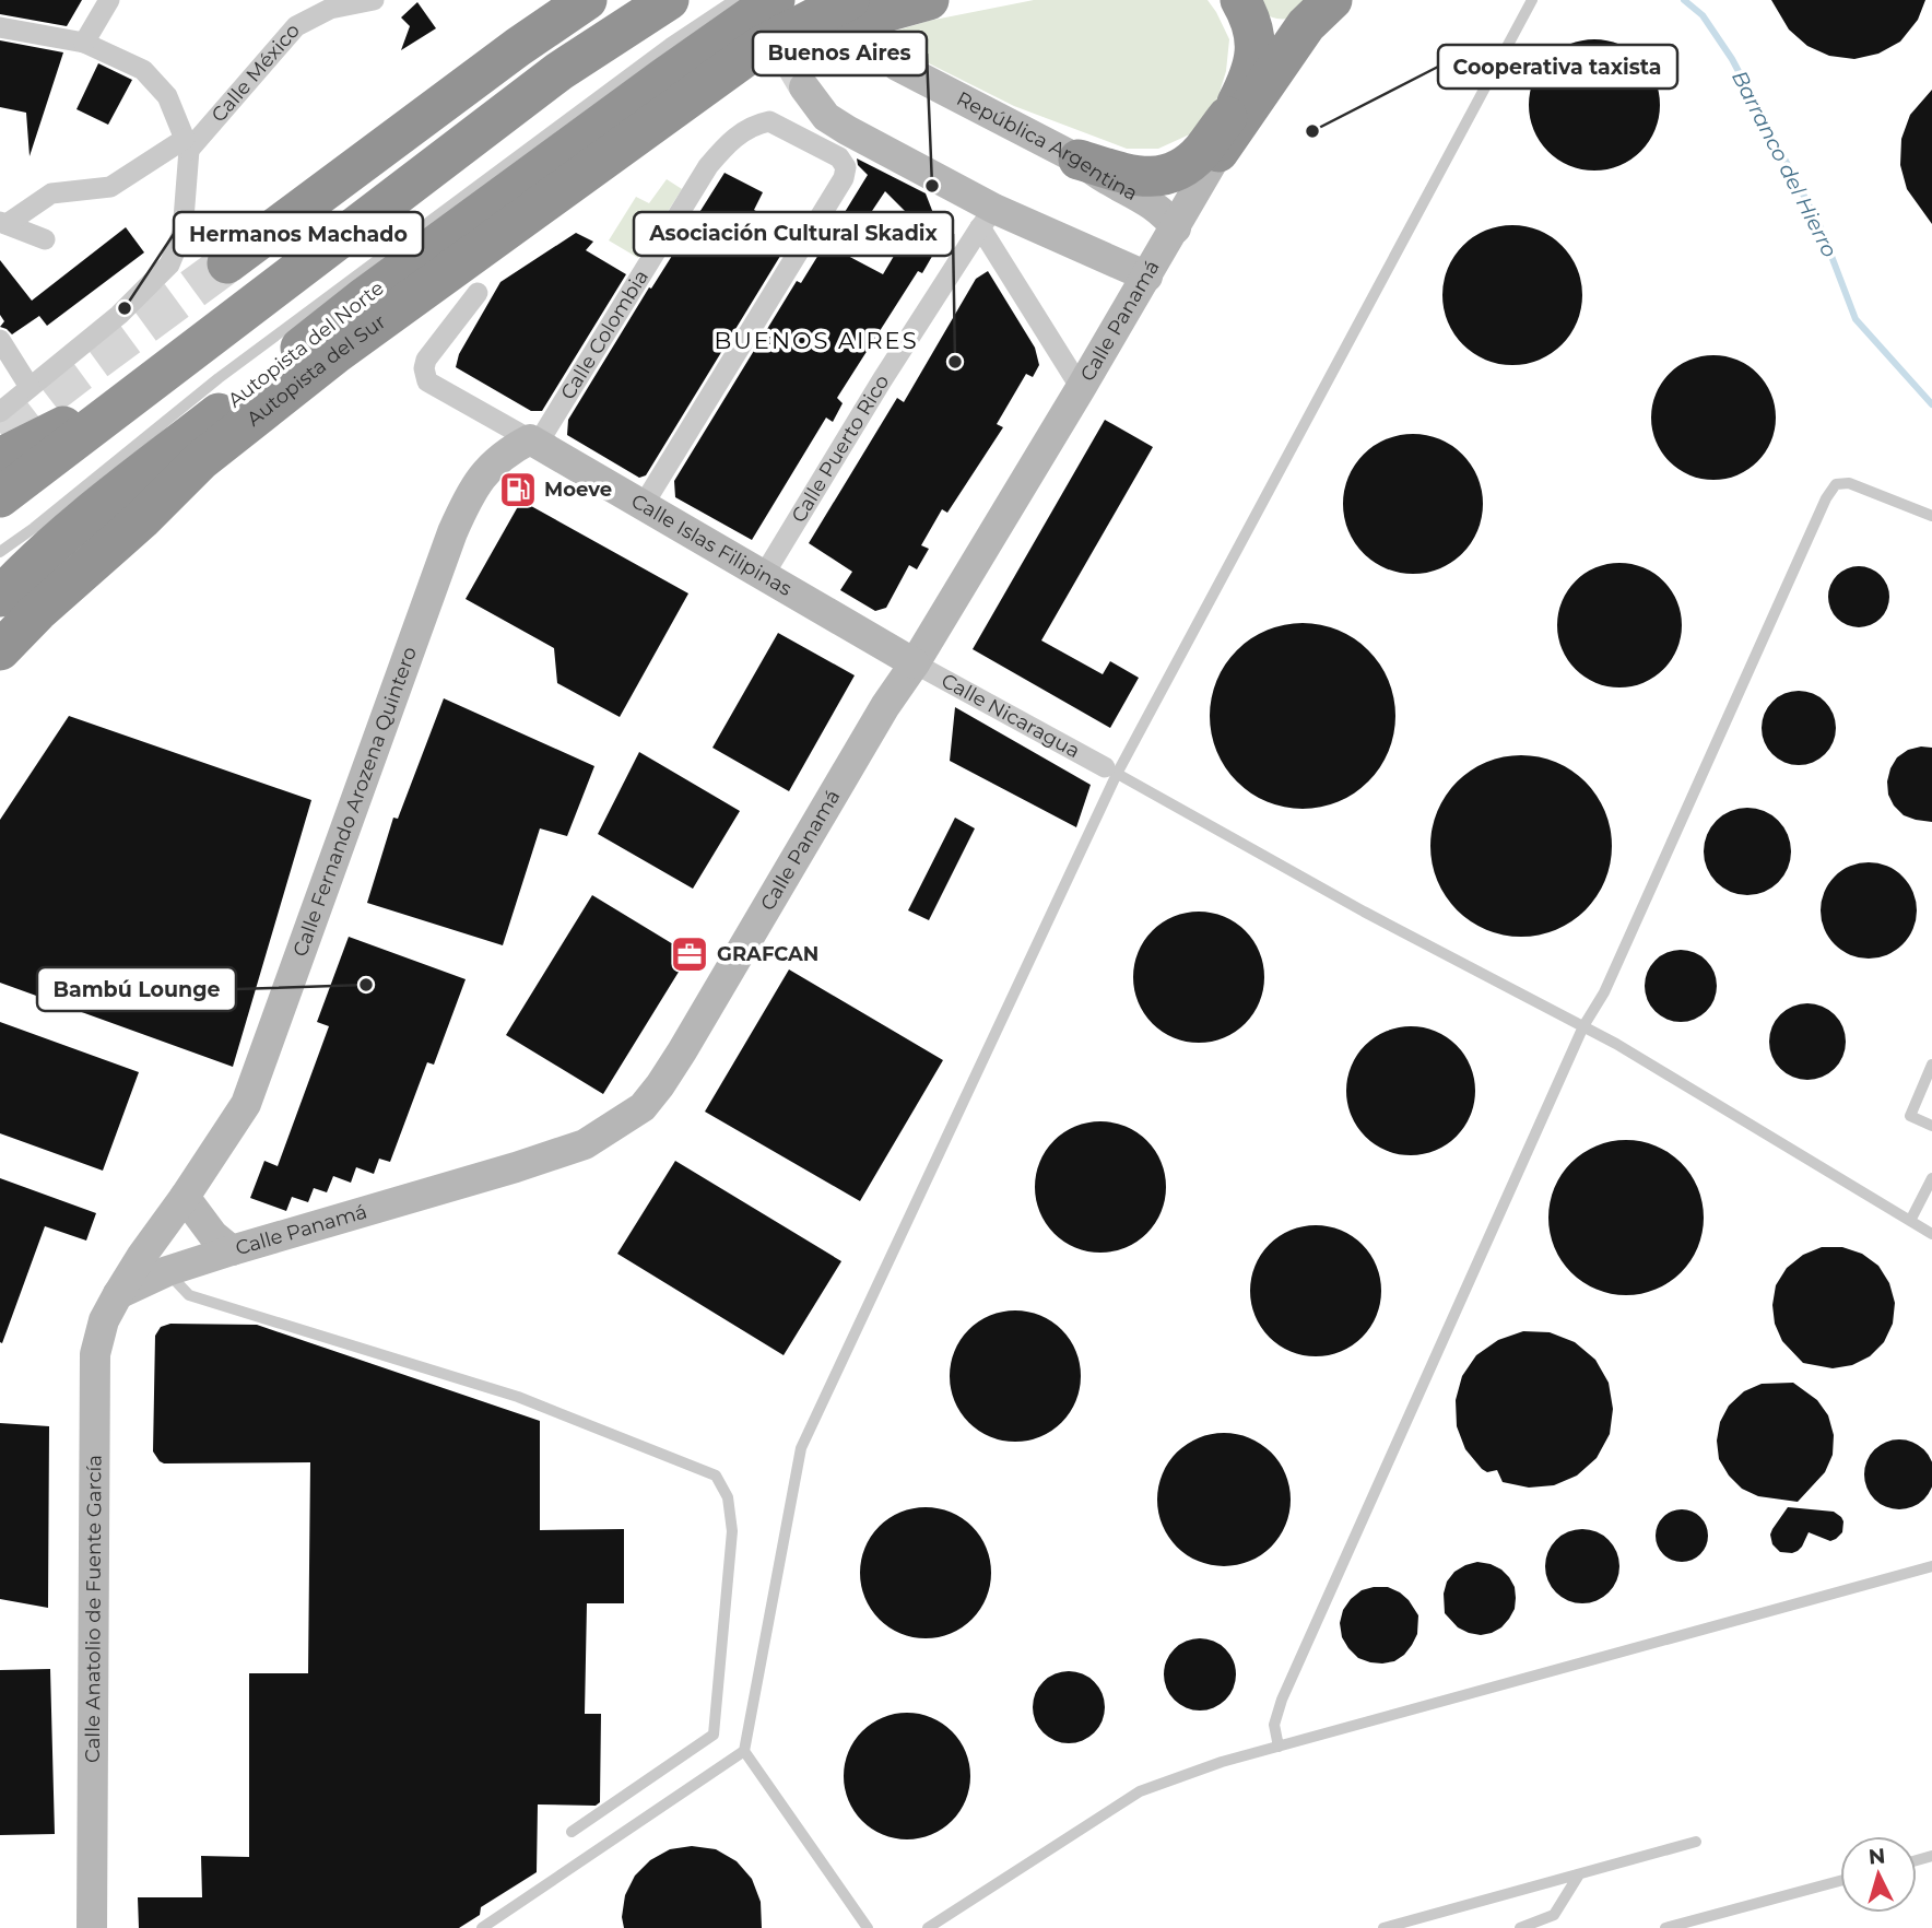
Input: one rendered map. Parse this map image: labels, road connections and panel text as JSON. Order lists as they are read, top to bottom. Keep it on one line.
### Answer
{"streets":{"highway":["Autopista del Norte","Autopista del Sur"],"street":["Calle México","República Argentina","Calle Panamá","Calle Colombia","Calle Puerto Rico","Calle Islas Filipinas","Calle Nicaragua","Calle Fernando Arozena Quintero","Calle Anatolio de Fuente García"]},"crossings":[["República Argentina","Calle Panamá"],["Calle Panamá","Calle Islas Filipinas"],["Calle Panamá","Calle Nicaragua"],["Calle Panamá","Calle Fernando Arozena Quintero"],["Calle Panamá","Calle Anatolio de Fuente García"],["Calle Colombia","Calle Islas Filipinas"],["Calle Colombia","Calle Fernando Arozena Quintero"],["Calle Puerto Rico","Calle Islas Filipinas"],["Calle Islas Filipinas","Calle Nicaragua"],["Calle Islas Filipinas","Calle Fernando Arozena Quintero"],["Calle Fernando Arozena Quintero","Calle Anatolio de Fuente García"]],"districts":["BUENOS AIRES"],"water":["Barranco del Hierro"],"places":{"other":["Cooperativa taxista","Buenos Aires","Hermanos Machado","Asociación Cultural Skadix","Bambú Lounge"],"fuel station":["Moeve"],"office":["GRAFCAN"]},"north":"top"}
